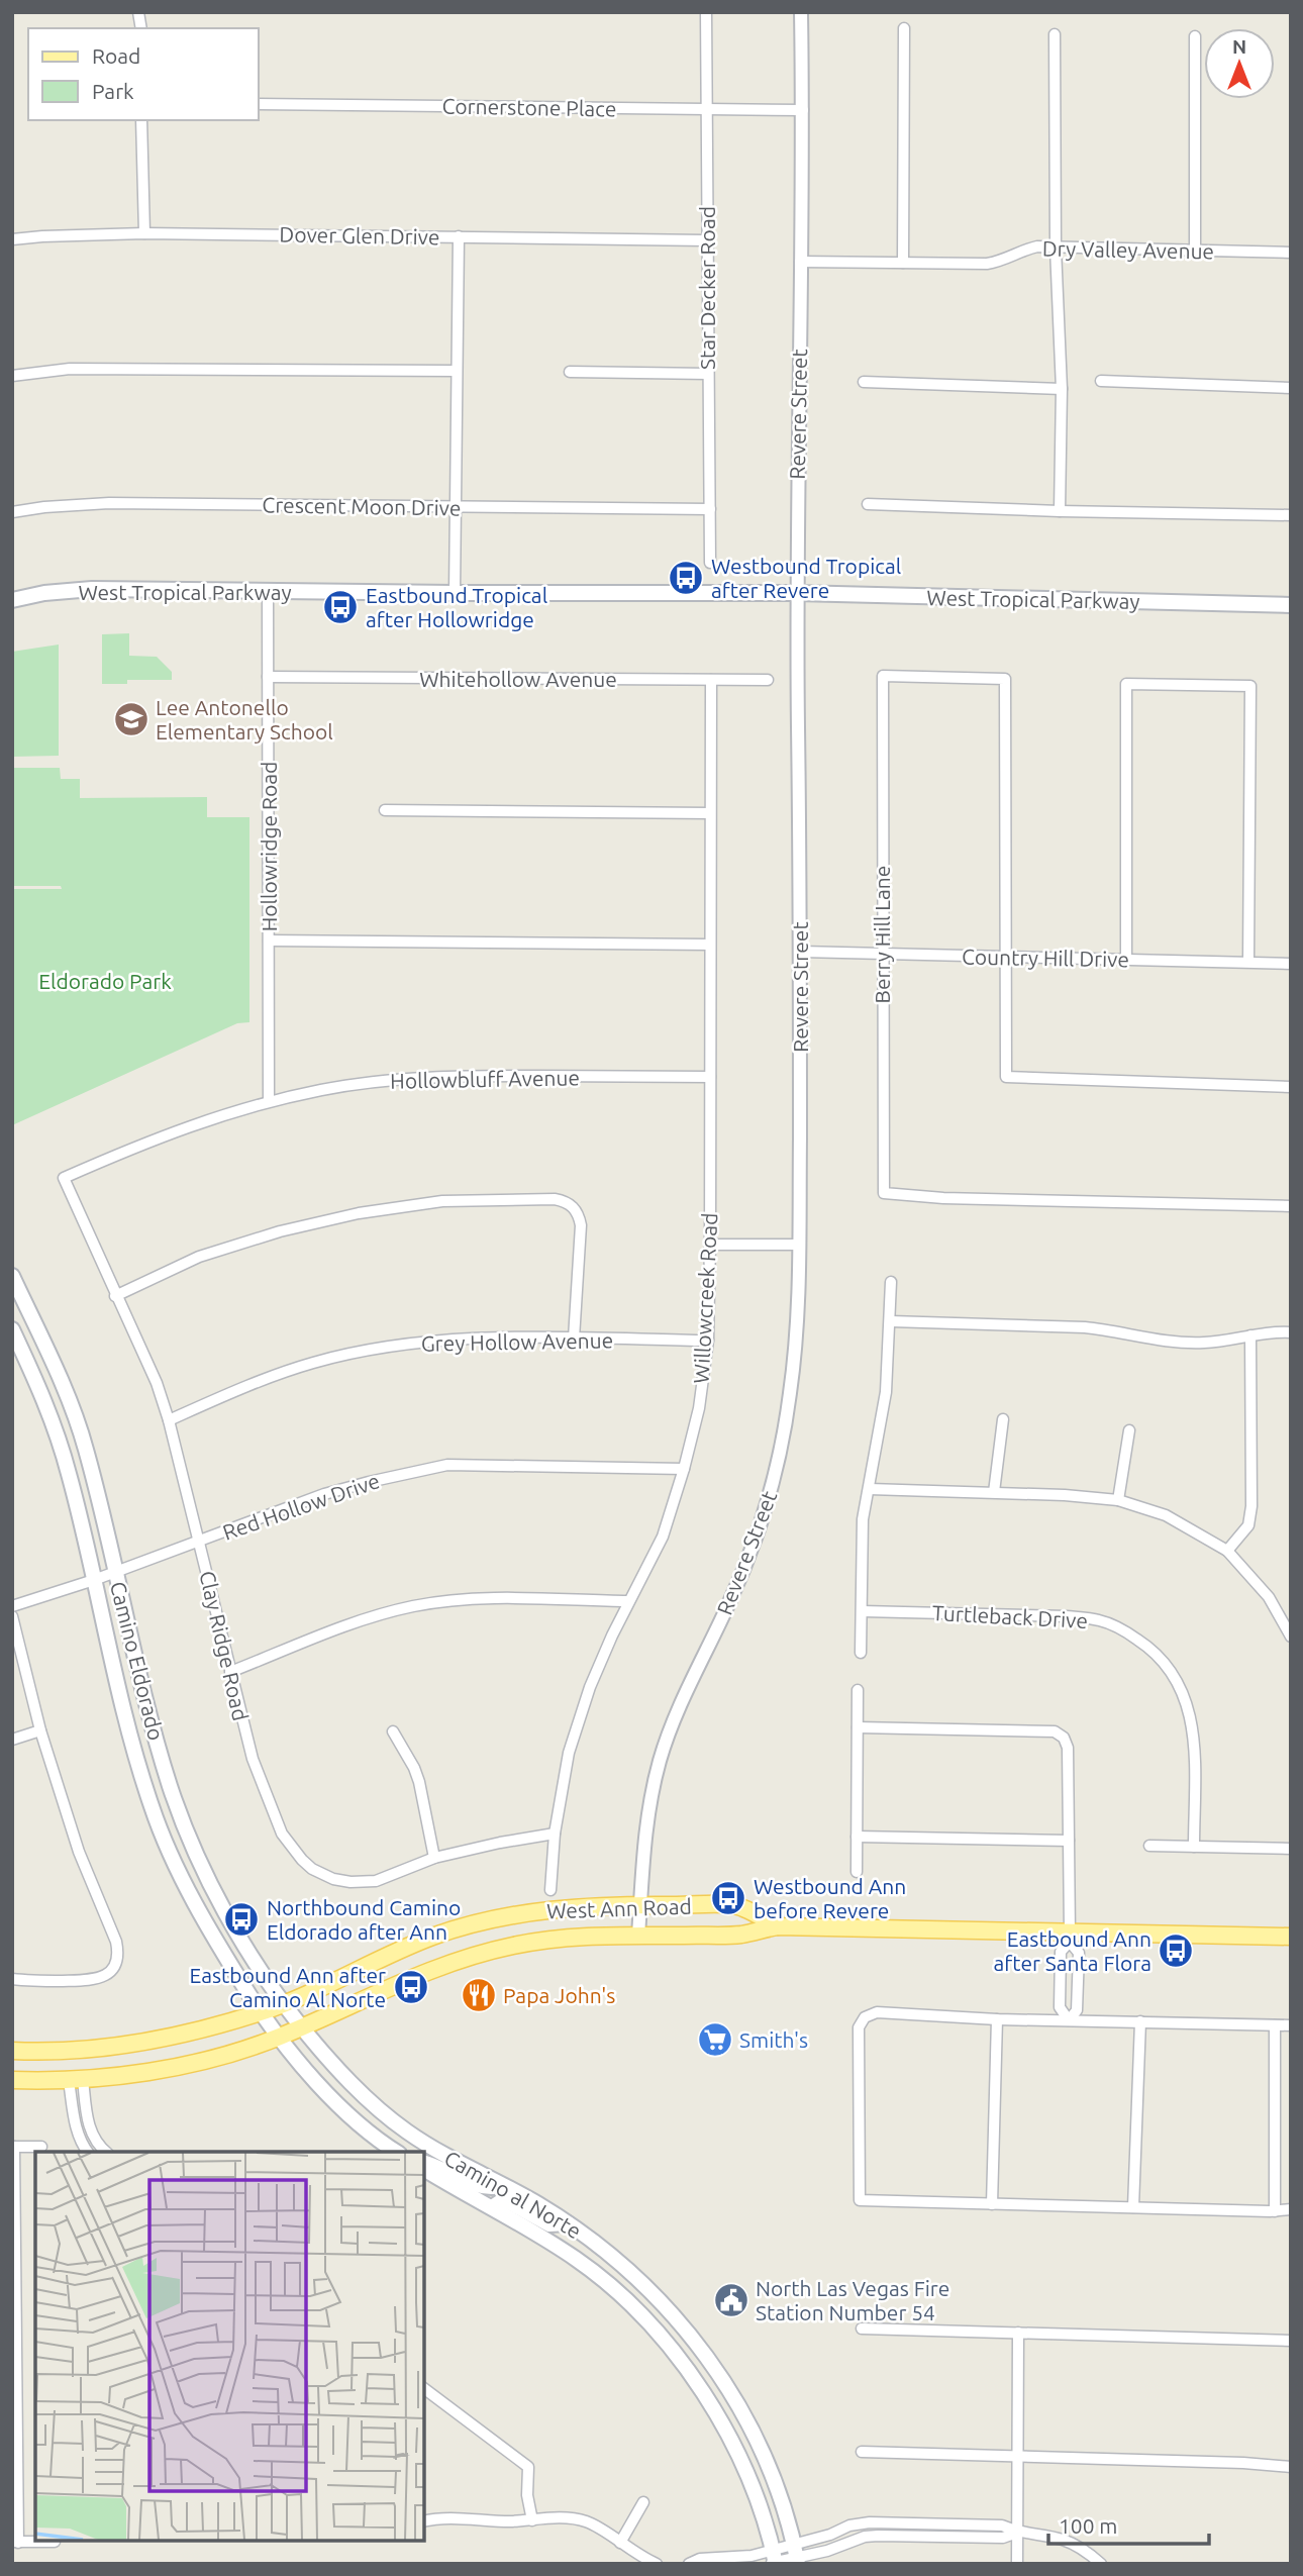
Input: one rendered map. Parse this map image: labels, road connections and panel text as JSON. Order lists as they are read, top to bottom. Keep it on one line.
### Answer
{"streets":{"main road":["West Tropical Parkway","Camino Eldorado","West Ann Road","Camino al Norte"],"street":["Cornerstone Place","Dover Glen Drive","Dry Valley Avenue","Star Decker Road","Revere Street","Crescent Moon Drive","Whitehollow Avenue","Hollowridge Road","Berry Hill Lane","Country Hill Drive","Hollowbluff Avenue","Willowcreek Road","Grey Hollow Avenue","Red Hollow Drive","Turtleback Drive","Clay Ridge Road"]},"crossings":[["Cornerstone Place","Star Decker Road"],["Cornerstone Place","Revere Street"],["Dover Glen Drive","Star Decker Road"],["Dry Valley Avenue","Revere Street"],["Star Decker Road","Crescent Moon Drive"],["Revere Street","West Tropical Parkway"],["Revere Street","Country Hill Drive"],["Revere Street","West Ann Road"],["West Tropical Parkway","Hollowridge Road"],["Whitehollow Avenue","Hollowridge Road"],["Whitehollow Avenue","Willowcreek Road"],["Hollowridge Road","Hollowbluff Avenue"],["Berry Hill Lane","Country Hill Drive"],["Hollowbluff Avenue","Willowcreek Road"],["Hollowbluff Avenue","Clay Ridge Road"],["Willowcreek Road","Grey Hollow Avenue"],["Willowcreek Road","Red Hollow Drive"],["Willowcreek Road","Clay Ridge Road"],["Grey Hollow Avenue","Clay Ridge Road"],["Red Hollow Drive","Clay Ridge Road"],["Red Hollow Drive","Camino Eldorado"],["Camino Eldorado","West Ann Road"],["Camino Eldorado","Camino al Norte"],["West Ann Road","Camino al Norte"]],"parks":["Eldorado Park"],"places":{"bus stop":["Westbound Tropical after Revere","Eastbound Tropical after Hollowridge","Westbound Ann before Revere","Northbound Camino Eldorado after Ann","Eastbound Ann after Santa Flora","Eastbound Ann after Camino Al Norte"],"school or university":["Lee Antonello Elementary School"],"restaurant":["Papa John's"],"supermarket":["Smith's"],"public building":["North Las Vegas Fire Station Number 54"]},"legend":["Road","Park"],"scale_bar":"100 m","north":"top"}
